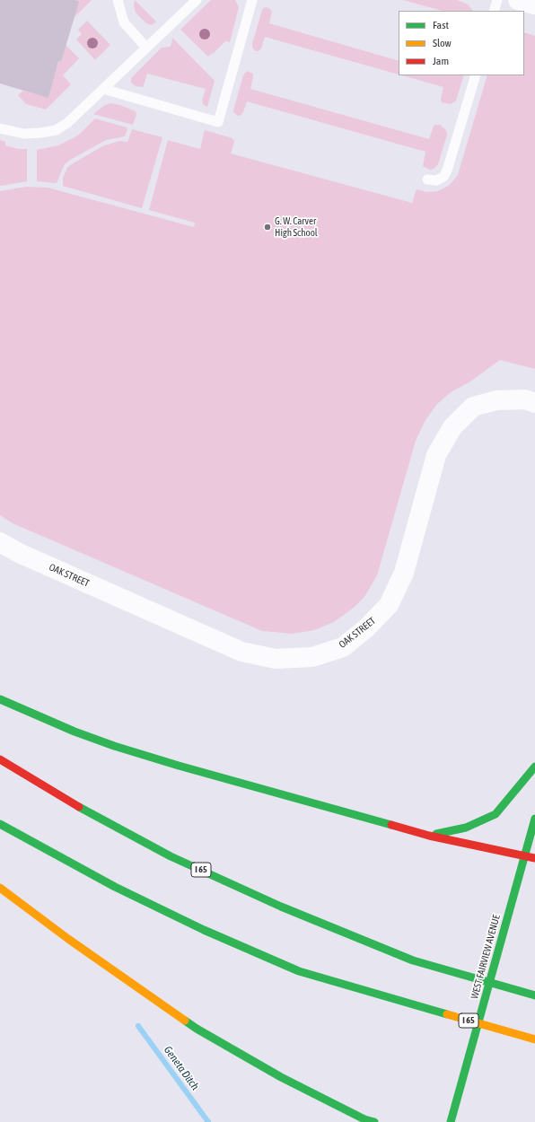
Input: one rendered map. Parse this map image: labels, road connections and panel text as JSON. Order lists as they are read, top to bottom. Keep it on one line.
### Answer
{"streets":{"main road":["I 65","WEST FAIRVIEW AVENUE"],"street":["OAK STREET"]},"water":["Geneta Ditch"],"places":["G. W. Carver High School"],"legend":["Fast","Slow","Jam"]}
